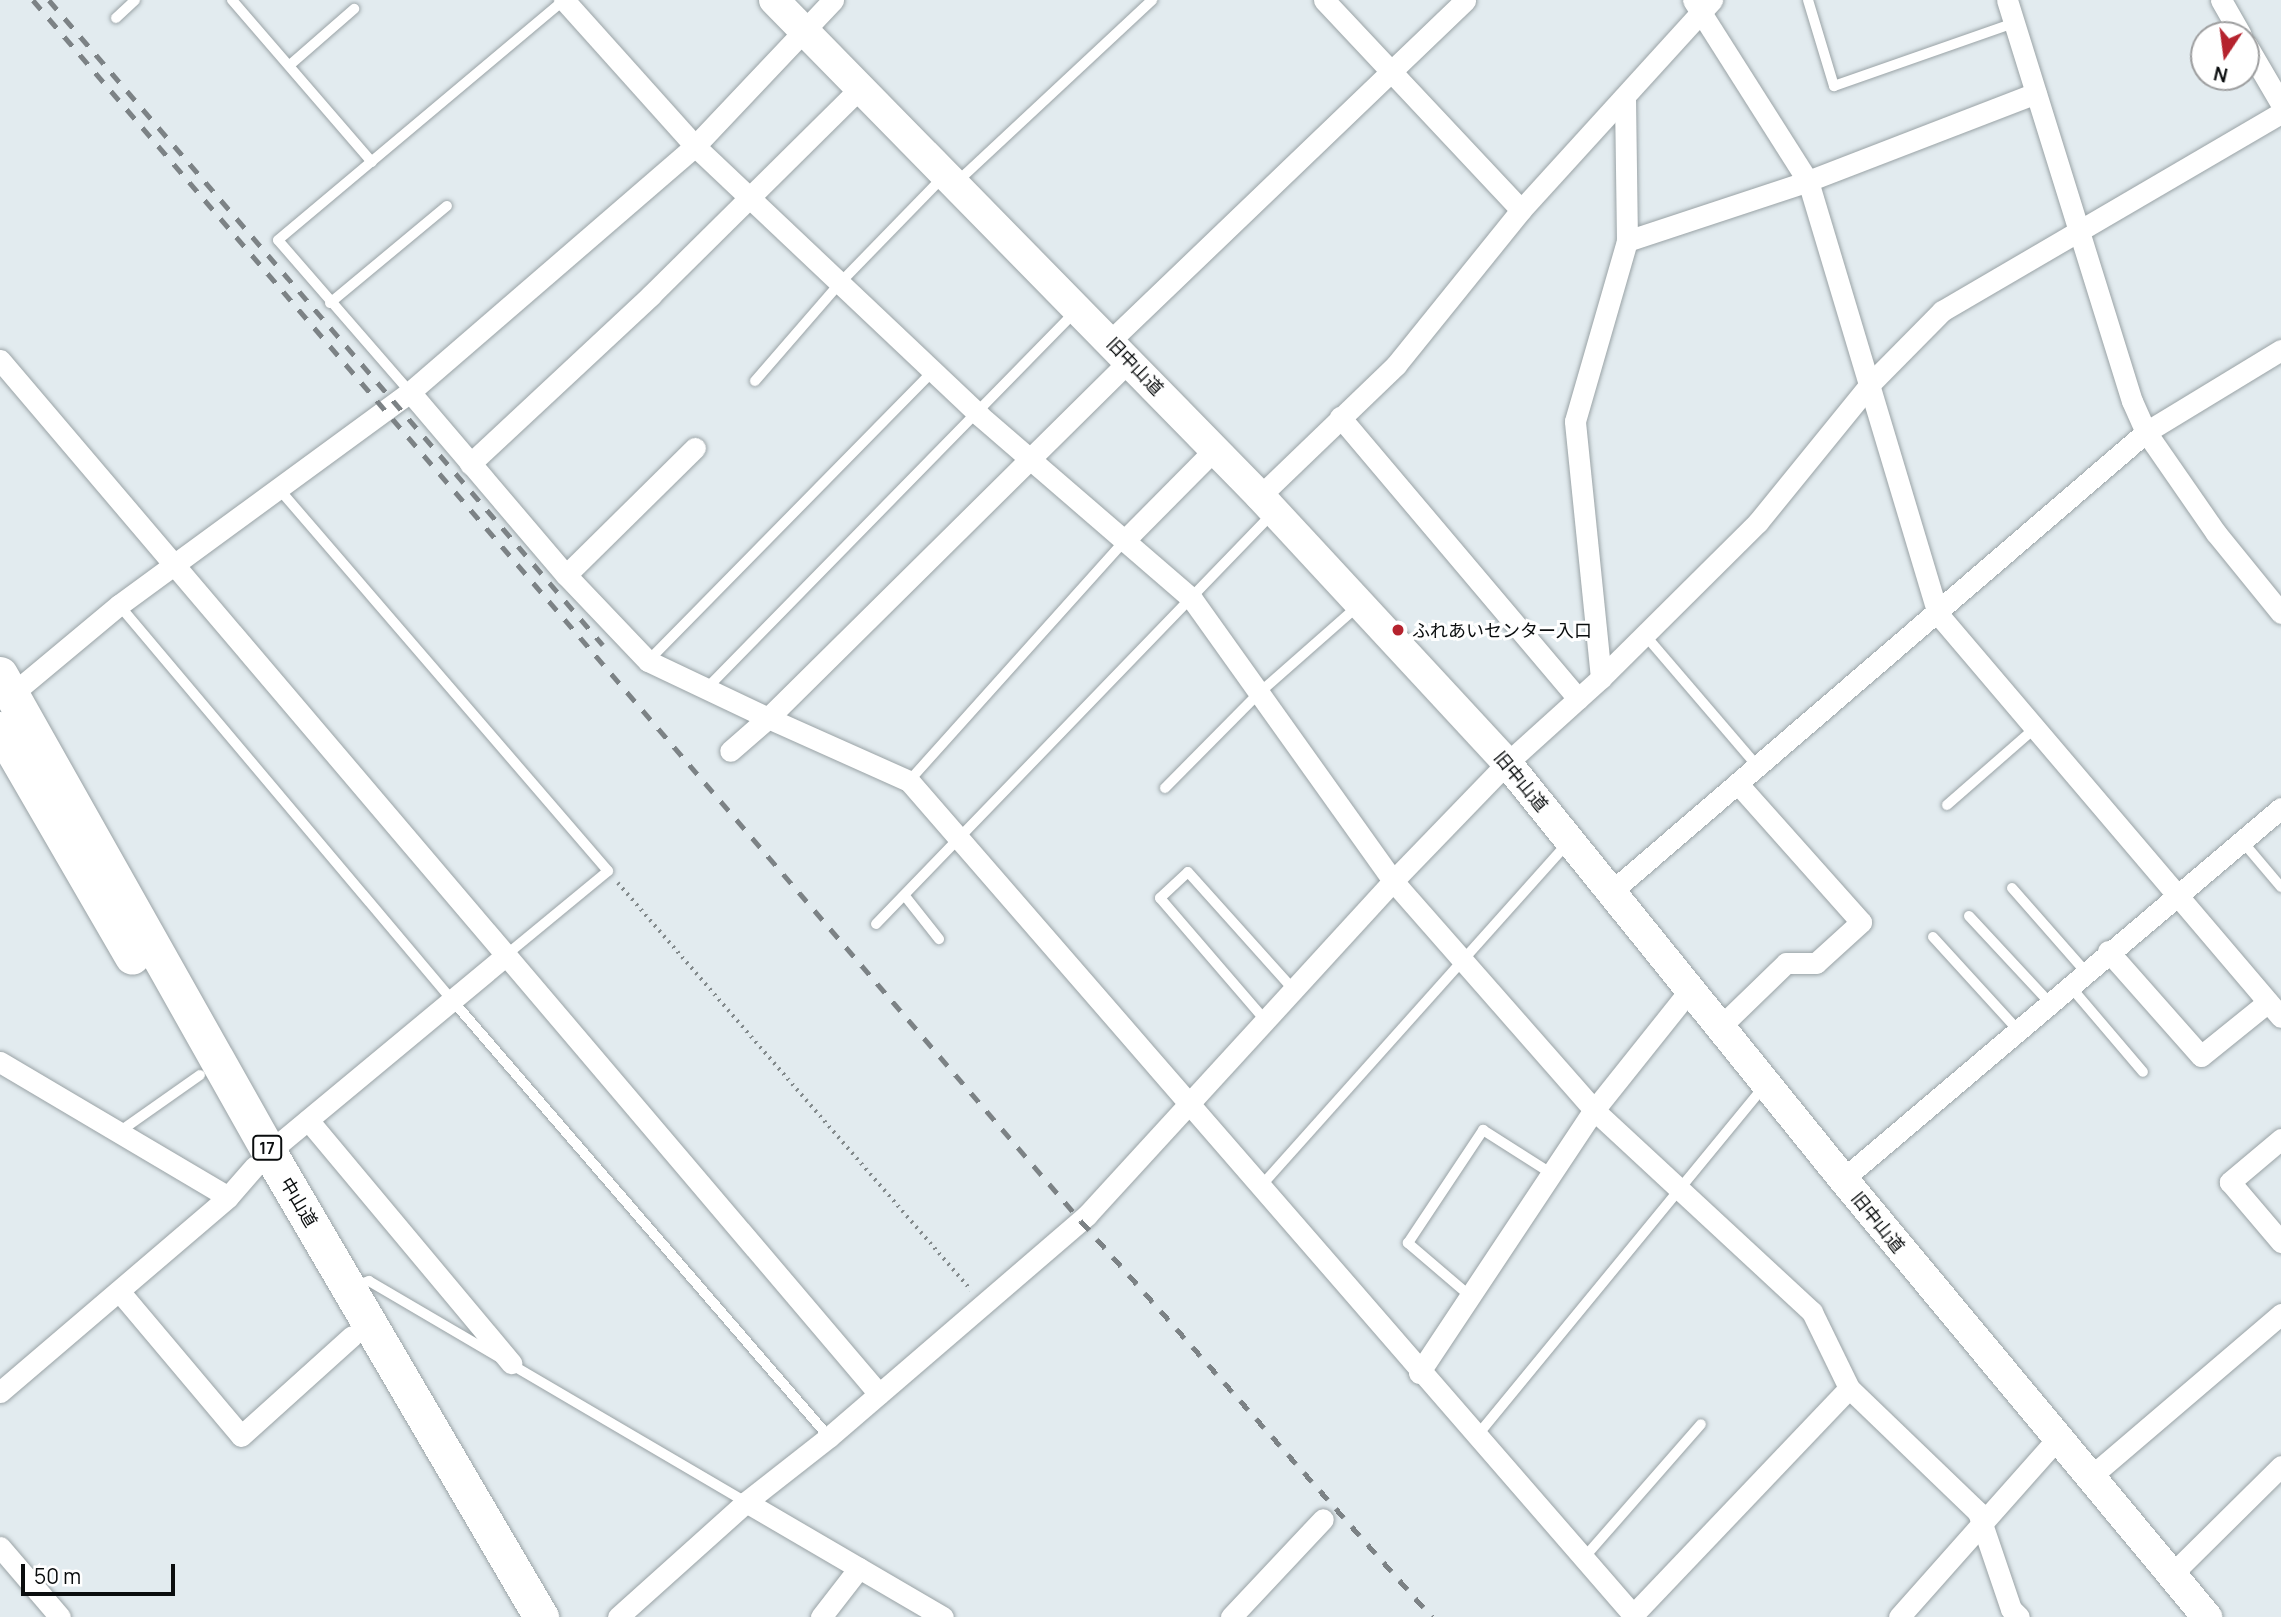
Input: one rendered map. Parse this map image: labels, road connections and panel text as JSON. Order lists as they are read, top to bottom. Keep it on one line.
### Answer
{"streets":{"highway":["17","中山道"],"main road":["旧中山道"]},"places":["ふれあいセンター入口"],"scale_bar":"50 m","north":"bottom"}
